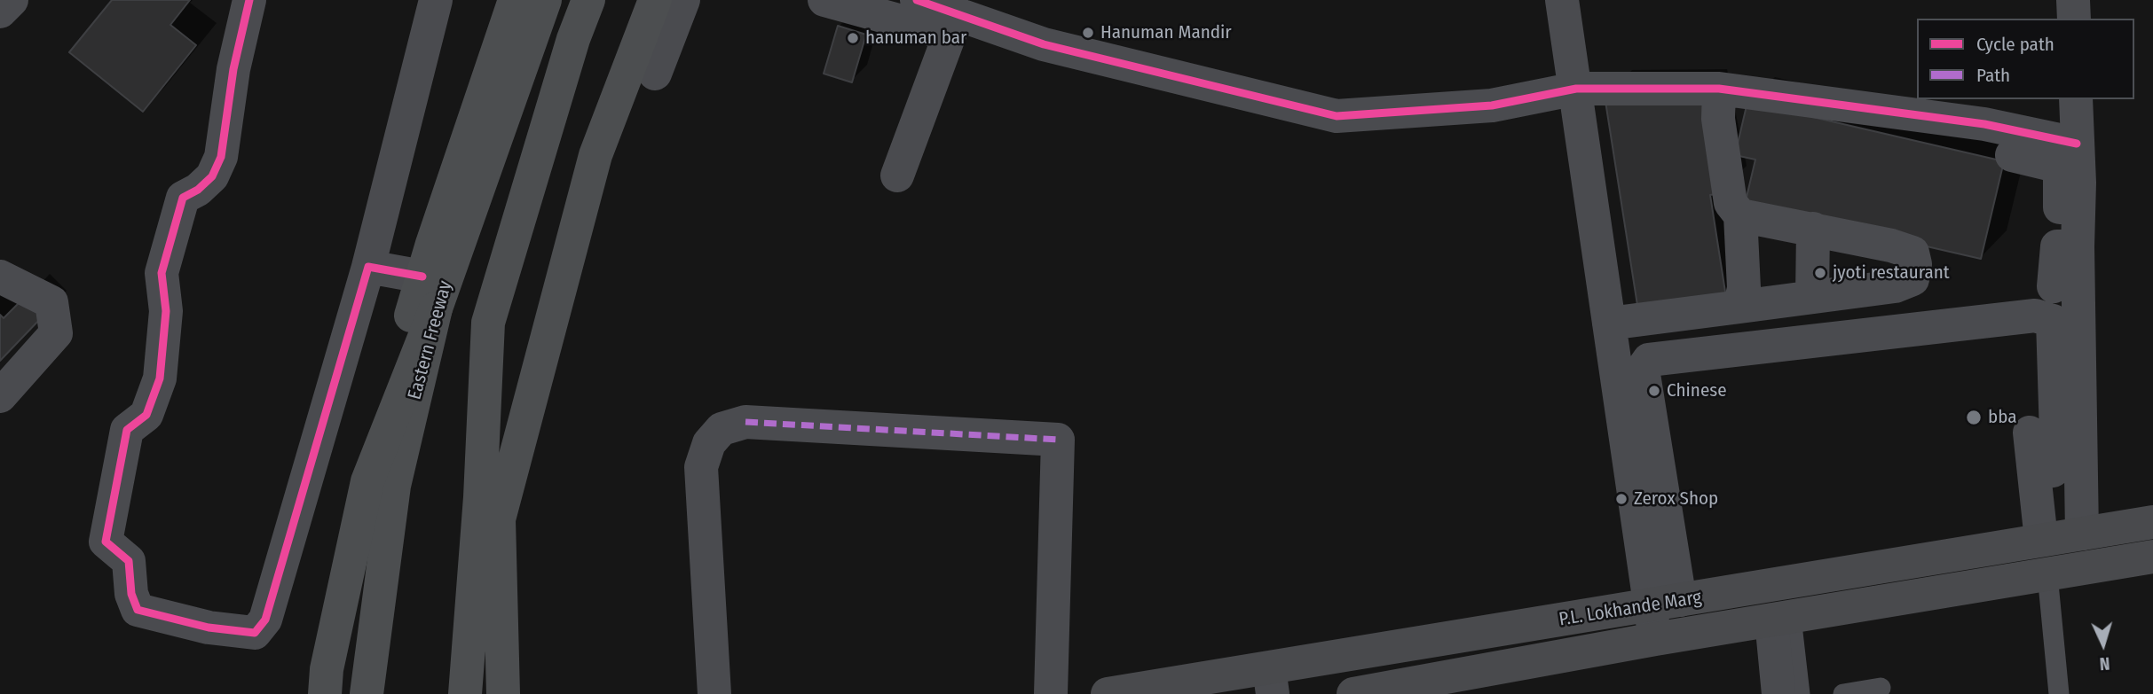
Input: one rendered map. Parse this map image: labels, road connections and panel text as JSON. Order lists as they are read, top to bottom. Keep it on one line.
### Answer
{"streets":{"highway":["Eastern Freeway"],"main road":["P.L. Lokhande Marg"]},"places":["Hanuman Mandir","hanuman bar","jyoti restaurant","Chinese","bba","Zerox Shop"],"legend":["Cycle path","Path"],"north":"bottom"}
